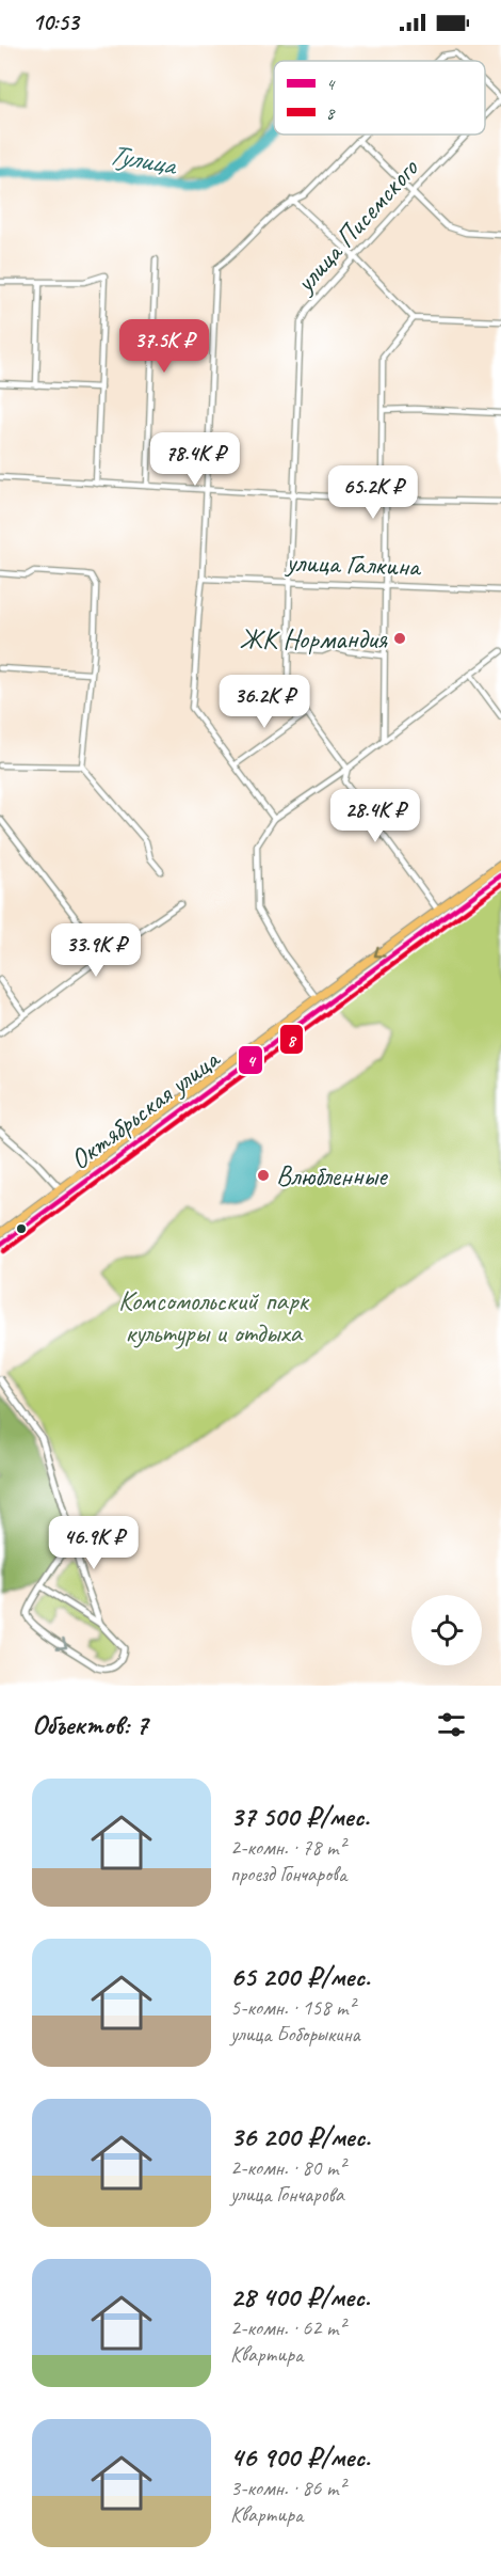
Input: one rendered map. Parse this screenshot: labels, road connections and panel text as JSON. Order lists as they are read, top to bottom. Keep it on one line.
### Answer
{"streets":{"main road":["Октябрьская улица"],"street":["улица Писемского","улица Галкина"]},"crossings":[["улица Писемского","улица Галкина"]],"water":["Тулица"],"parks":["Комсомольский парк культуры и отдыха"],"places":["ЖК Нормандия","Влюбленные"],"lines":["transit line 4","transit line 8"],"legend":["4","8"],"page":{"status":"10:53","price":["37.5K ₽","78.4K ₽","65.2K ₽","36.2K ₽","28.4K ₽","33.9K ₽","46.9K ₽"],"heading":"Объектов: 7","list":[{"name":"37 500 ₽/мес.","note":"2-комн. · 78 m² · проезд Гончарова"},{"name":"65 200 ₽/мес.","note":"5-комн. · 158 m² · улица Боборыкина"},{"name":"36 200 ₽/мес.","note":"2-комн. · 80 m² · улица Гончарова"},{"name":"28 400 ₽/мес.","note":"2-комн. · 62 m² · Квартира"},{"name":"46 900 ₽/мес.","note":"3-комн. · 86 m² · Квартира"}]}}
